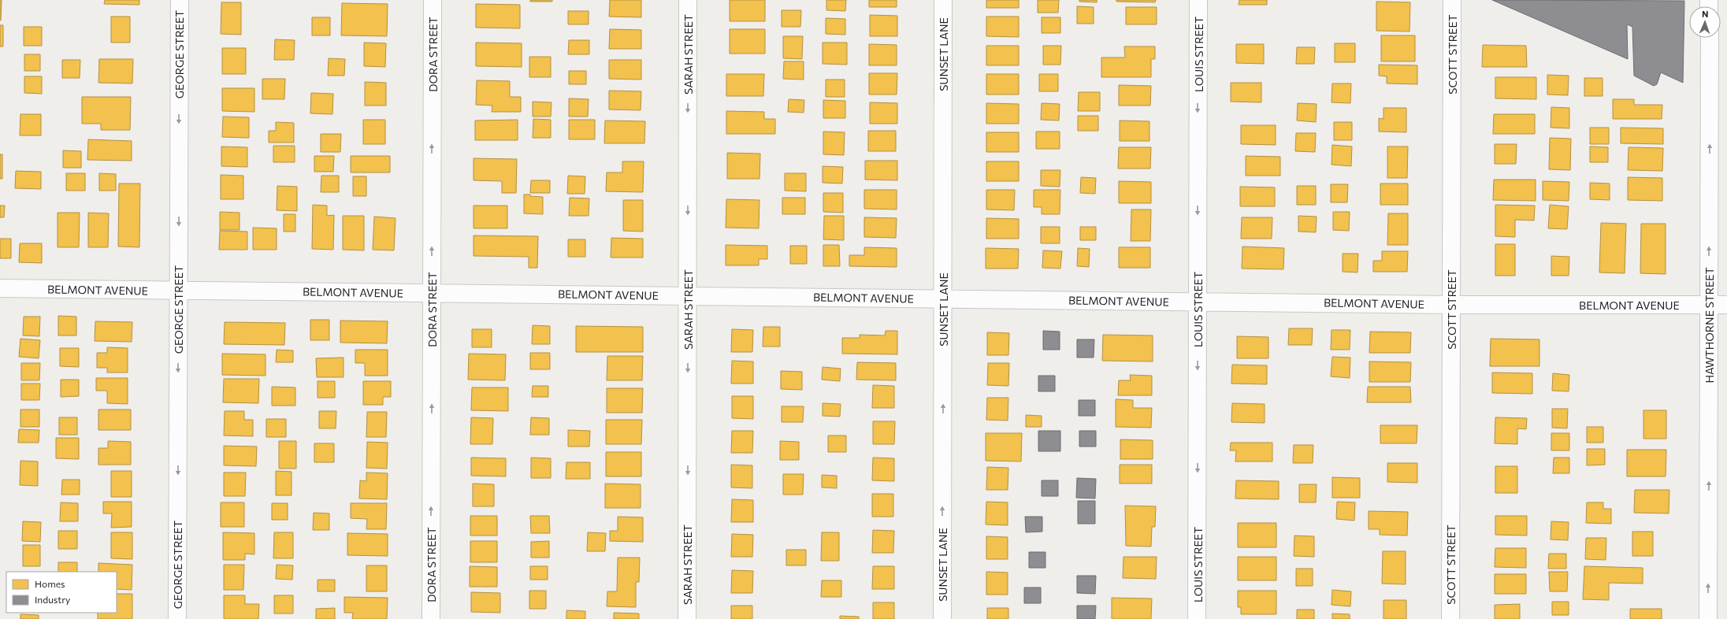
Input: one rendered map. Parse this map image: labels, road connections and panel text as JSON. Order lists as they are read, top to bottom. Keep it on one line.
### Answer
{"streets":{"street":["GEORGE STREET","DORA STREET","SARAH STREET","SUNSET LANE","LOUIS STREET","SCOTT STREET","BELMONT AVENUE","HAWTHORNE STREET"]},"crossings":[["GEORGE STREET","BELMONT AVENUE"],["DORA STREET","BELMONT AVENUE"],["SARAH STREET","BELMONT AVENUE"],["SUNSET LANE","BELMONT AVENUE"],["LOUIS STREET","BELMONT AVENUE"],["SCOTT STREET","BELMONT AVENUE"],["BELMONT AVENUE","HAWTHORNE STREET"]],"one_way":["GEORGE STREET","DORA STREET","SARAH STREET","SUNSET LANE","LOUIS STREET","HAWTHORNE STREET"],"legend":["Homes","Industry"],"north":"top"}
